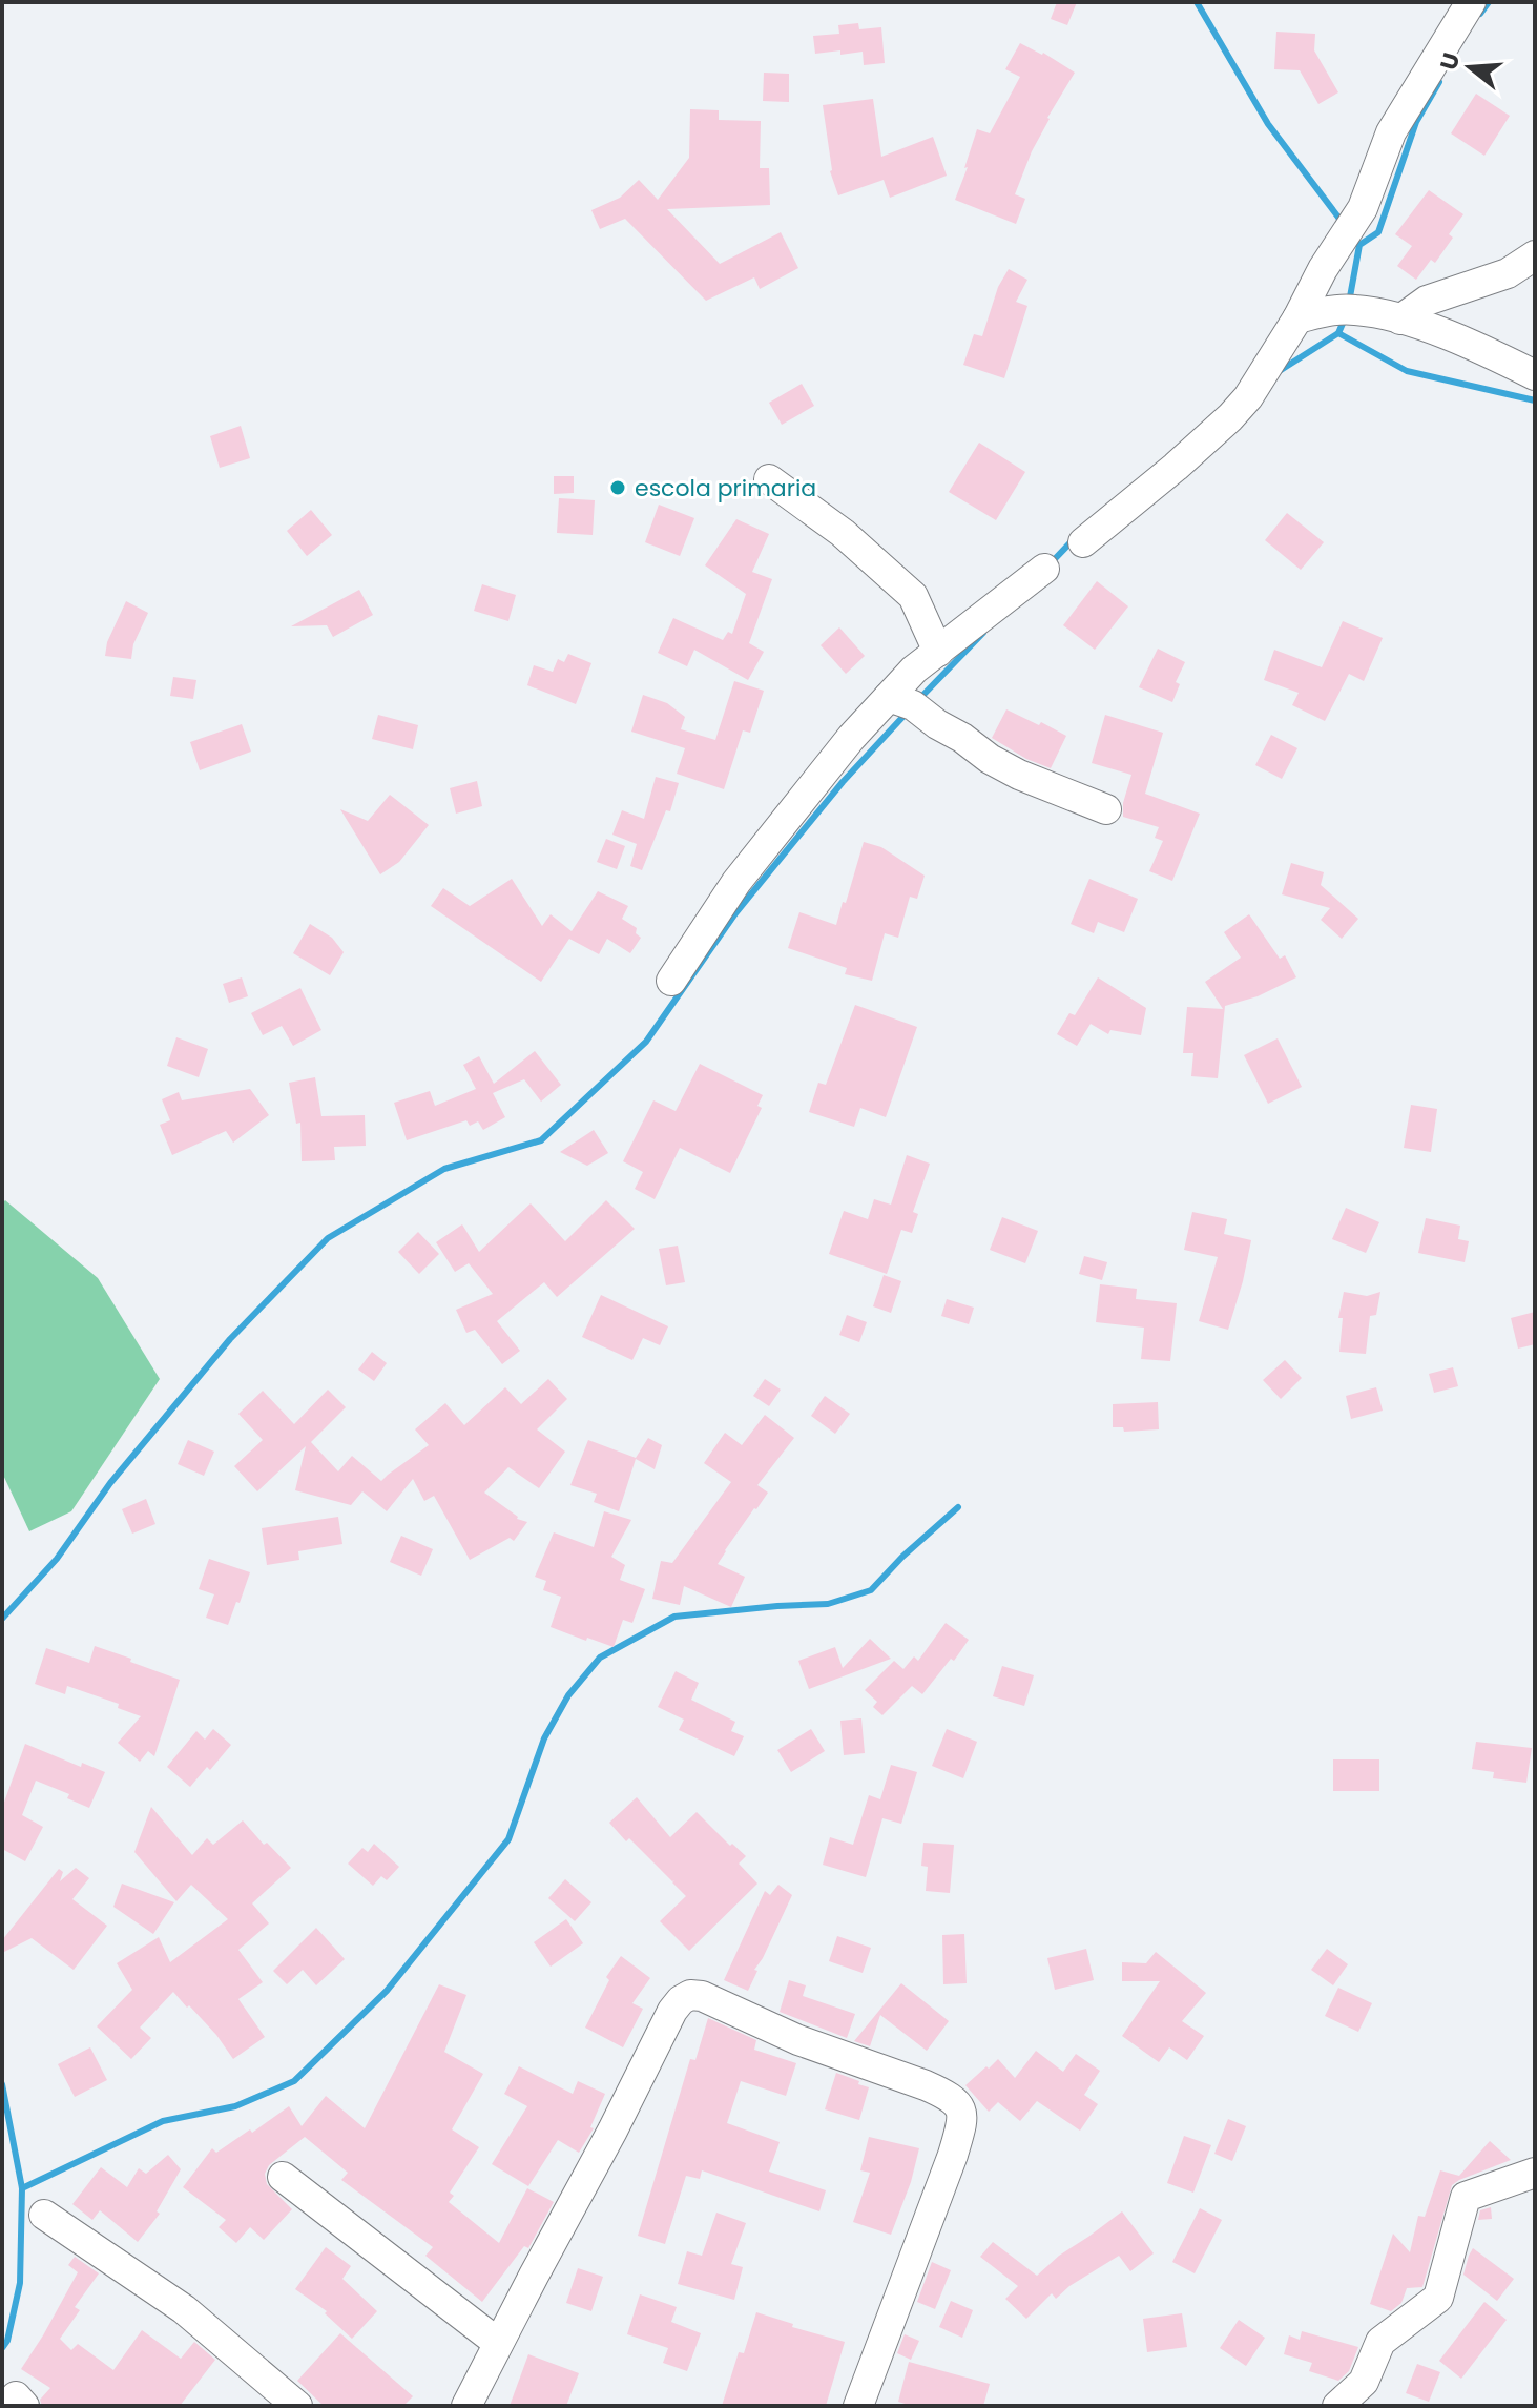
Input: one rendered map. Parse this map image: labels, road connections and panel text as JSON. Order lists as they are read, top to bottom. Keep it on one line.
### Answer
{"places":["escola primaria"],"north":"left"}
